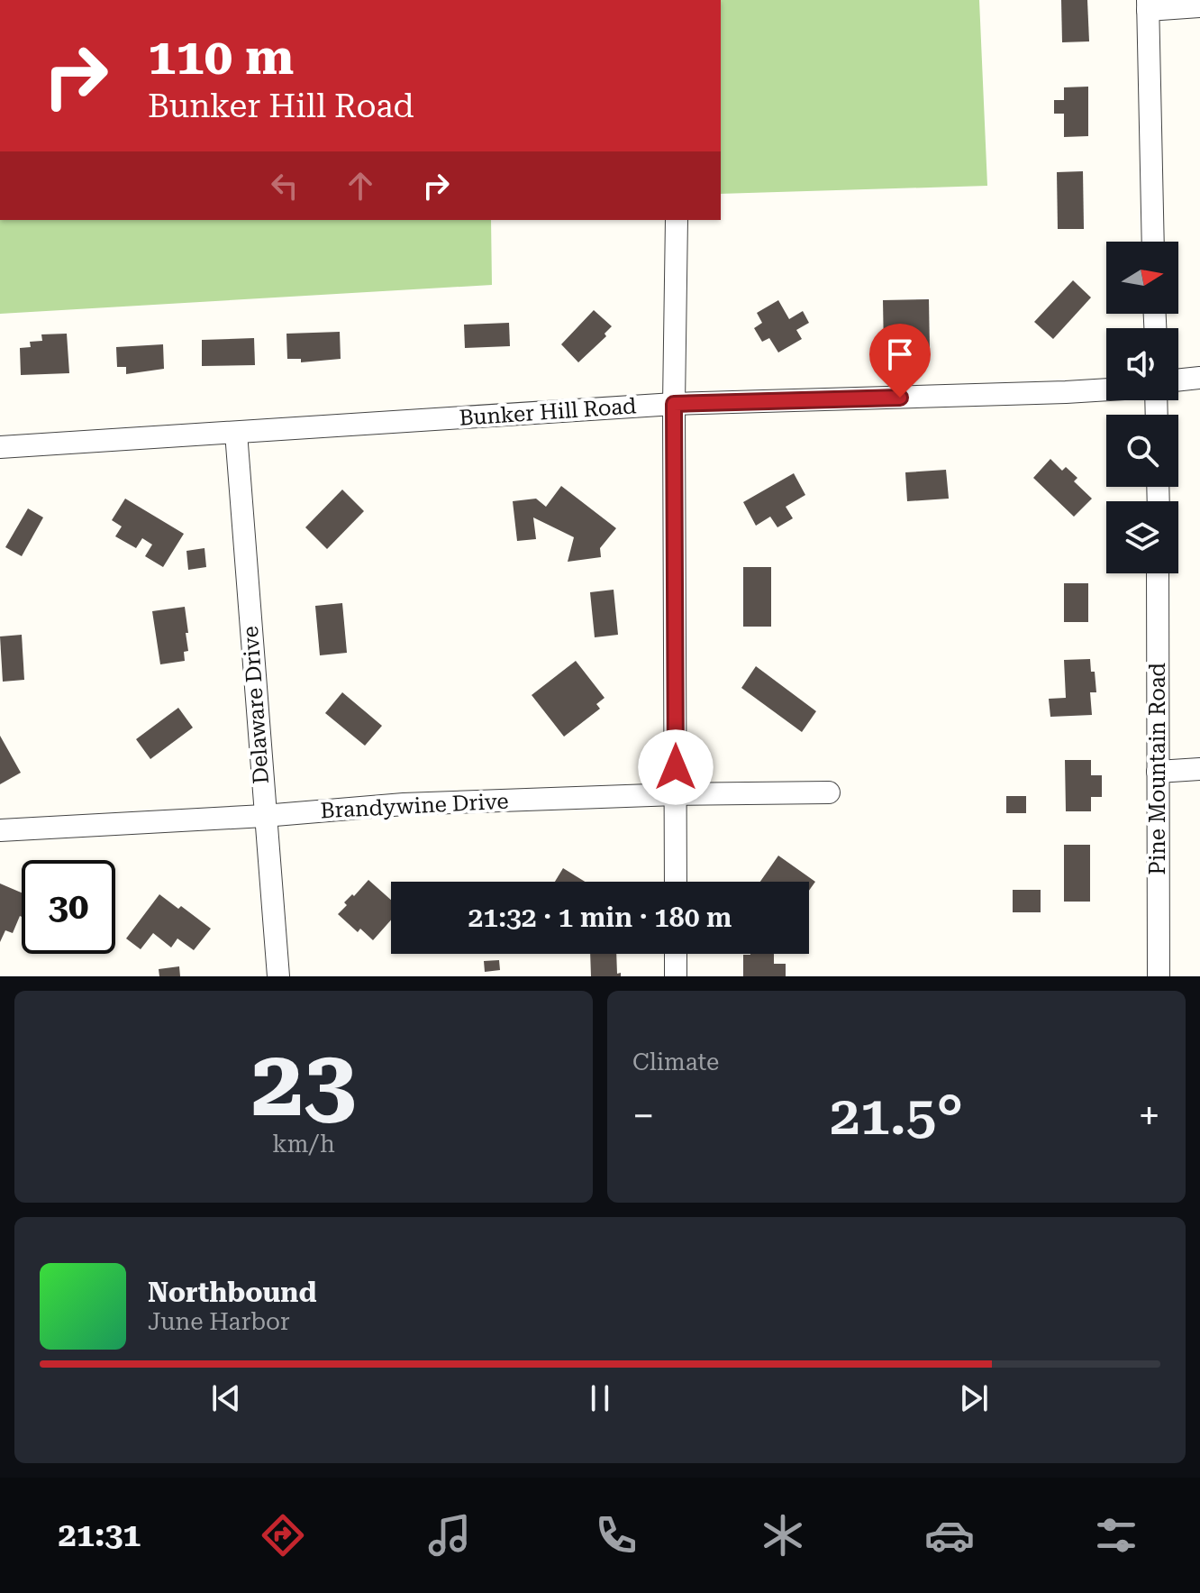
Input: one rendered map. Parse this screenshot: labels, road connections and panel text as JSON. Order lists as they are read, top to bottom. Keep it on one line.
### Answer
{"streets":{"street":["Bunker Hill Road","Delaware Drive","Pine Mountain Road","Brandywine Drive"]},"crossings":[["Bunker Hill Road","Delaware Drive"],["Delaware Drive","Brandywine Drive"]],"north":"right","page":{"turn":["110 m","Bunker Hill Road"],"limit":"30","trip":"21:32 · 1 min · 180 m","tile":[["23","km/h"],"Climate"],"heat":["−","21.5°","+"],"song":["Northbound","June Harbor"],"tabs":"21:31"}}
